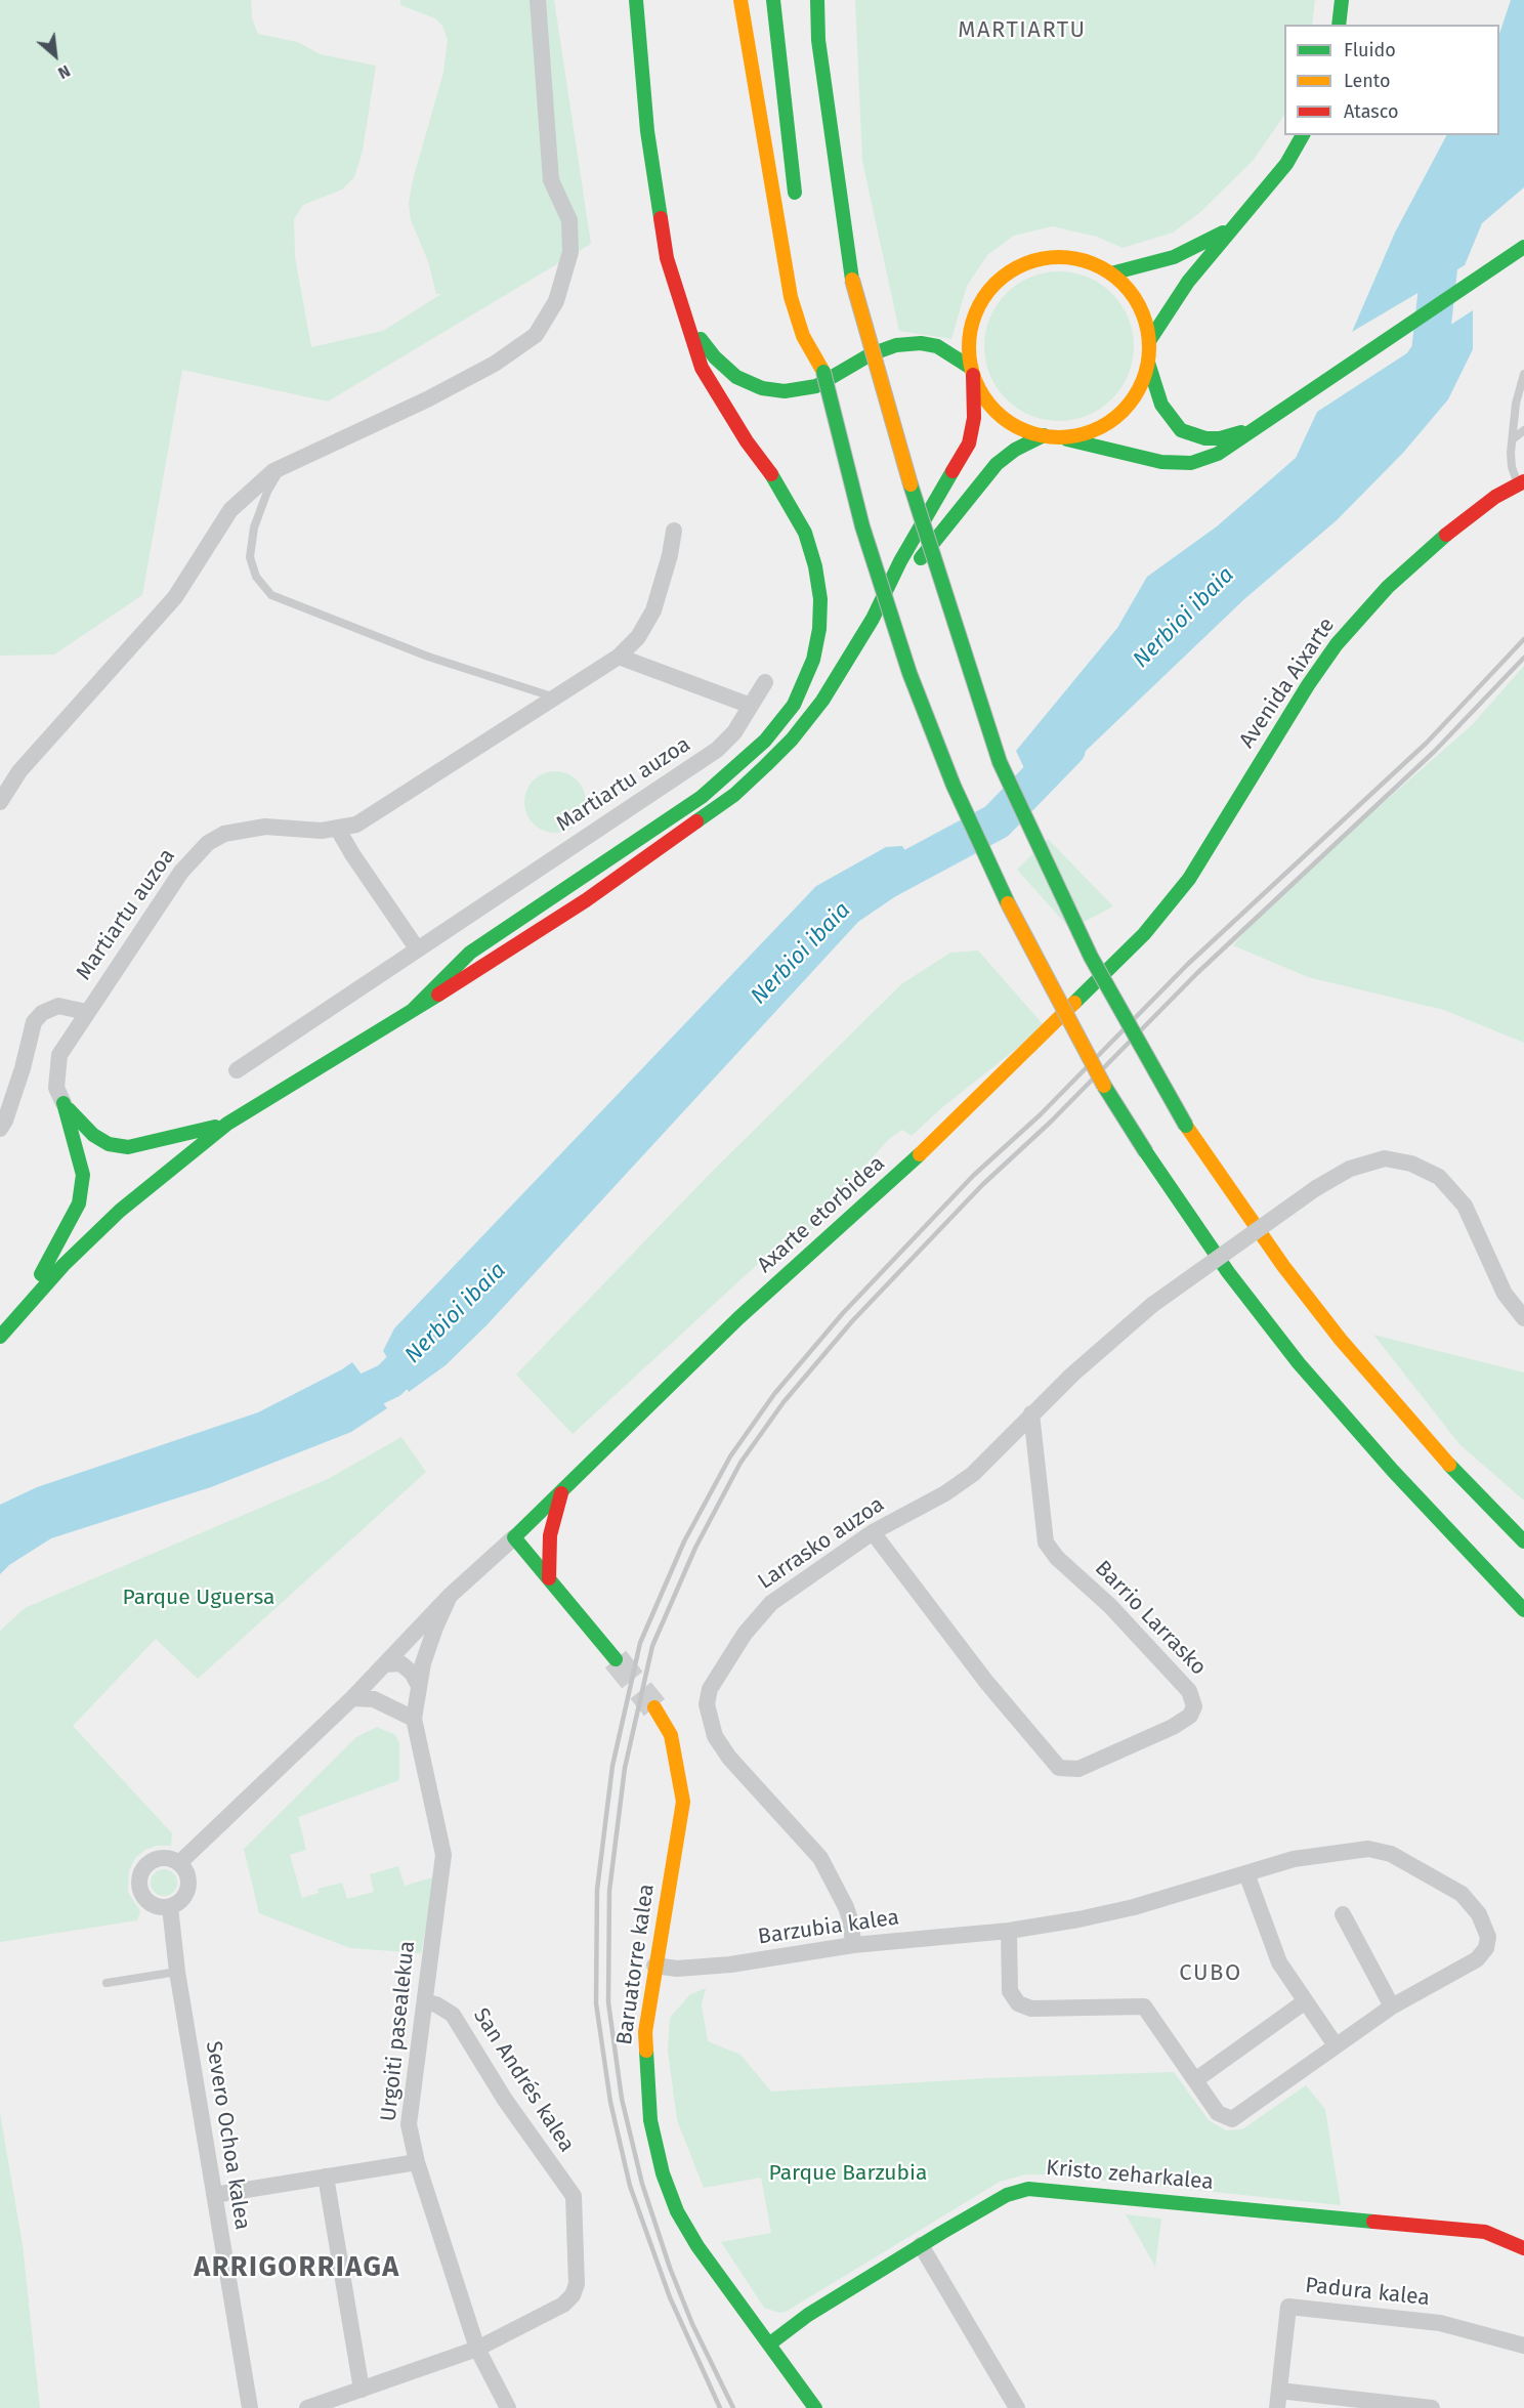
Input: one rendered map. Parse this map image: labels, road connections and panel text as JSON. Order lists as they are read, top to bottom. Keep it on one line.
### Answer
{"streets":{"main road":["Avenida Aixarte","Axarte etorbidea","Baruatorre kalea","Kristo zeharkalea"],"street":["Martiartu auzoa","Larrasko auzoa","Barrio Larrasko","Barzubia kalea","Urgoiti pasealekua","San Andrés kalea","Severo Ochoa kalea","Padura kalea"]},"crossings":[["Avenida Aixarte","Axarte etorbidea"],["Larrasko auzoa","Barrio Larrasko"],["Larrasko auzoa","Barzubia kalea"],["Barzubia kalea","Baruatorre kalea"],["Baruatorre kalea","Kristo zeharkalea"],["Urgoiti pasealekua","San Andrés kalea"]],"districts":["MARTIARTU","CUBO","ARRIGORRIAGA"],"water":["Nerbioi ibaia"],"parks":["Parque Uguersa","Parque Barzubia"],"legend":["Fluido","Lento","Atasco"],"north":"bottom right"}
